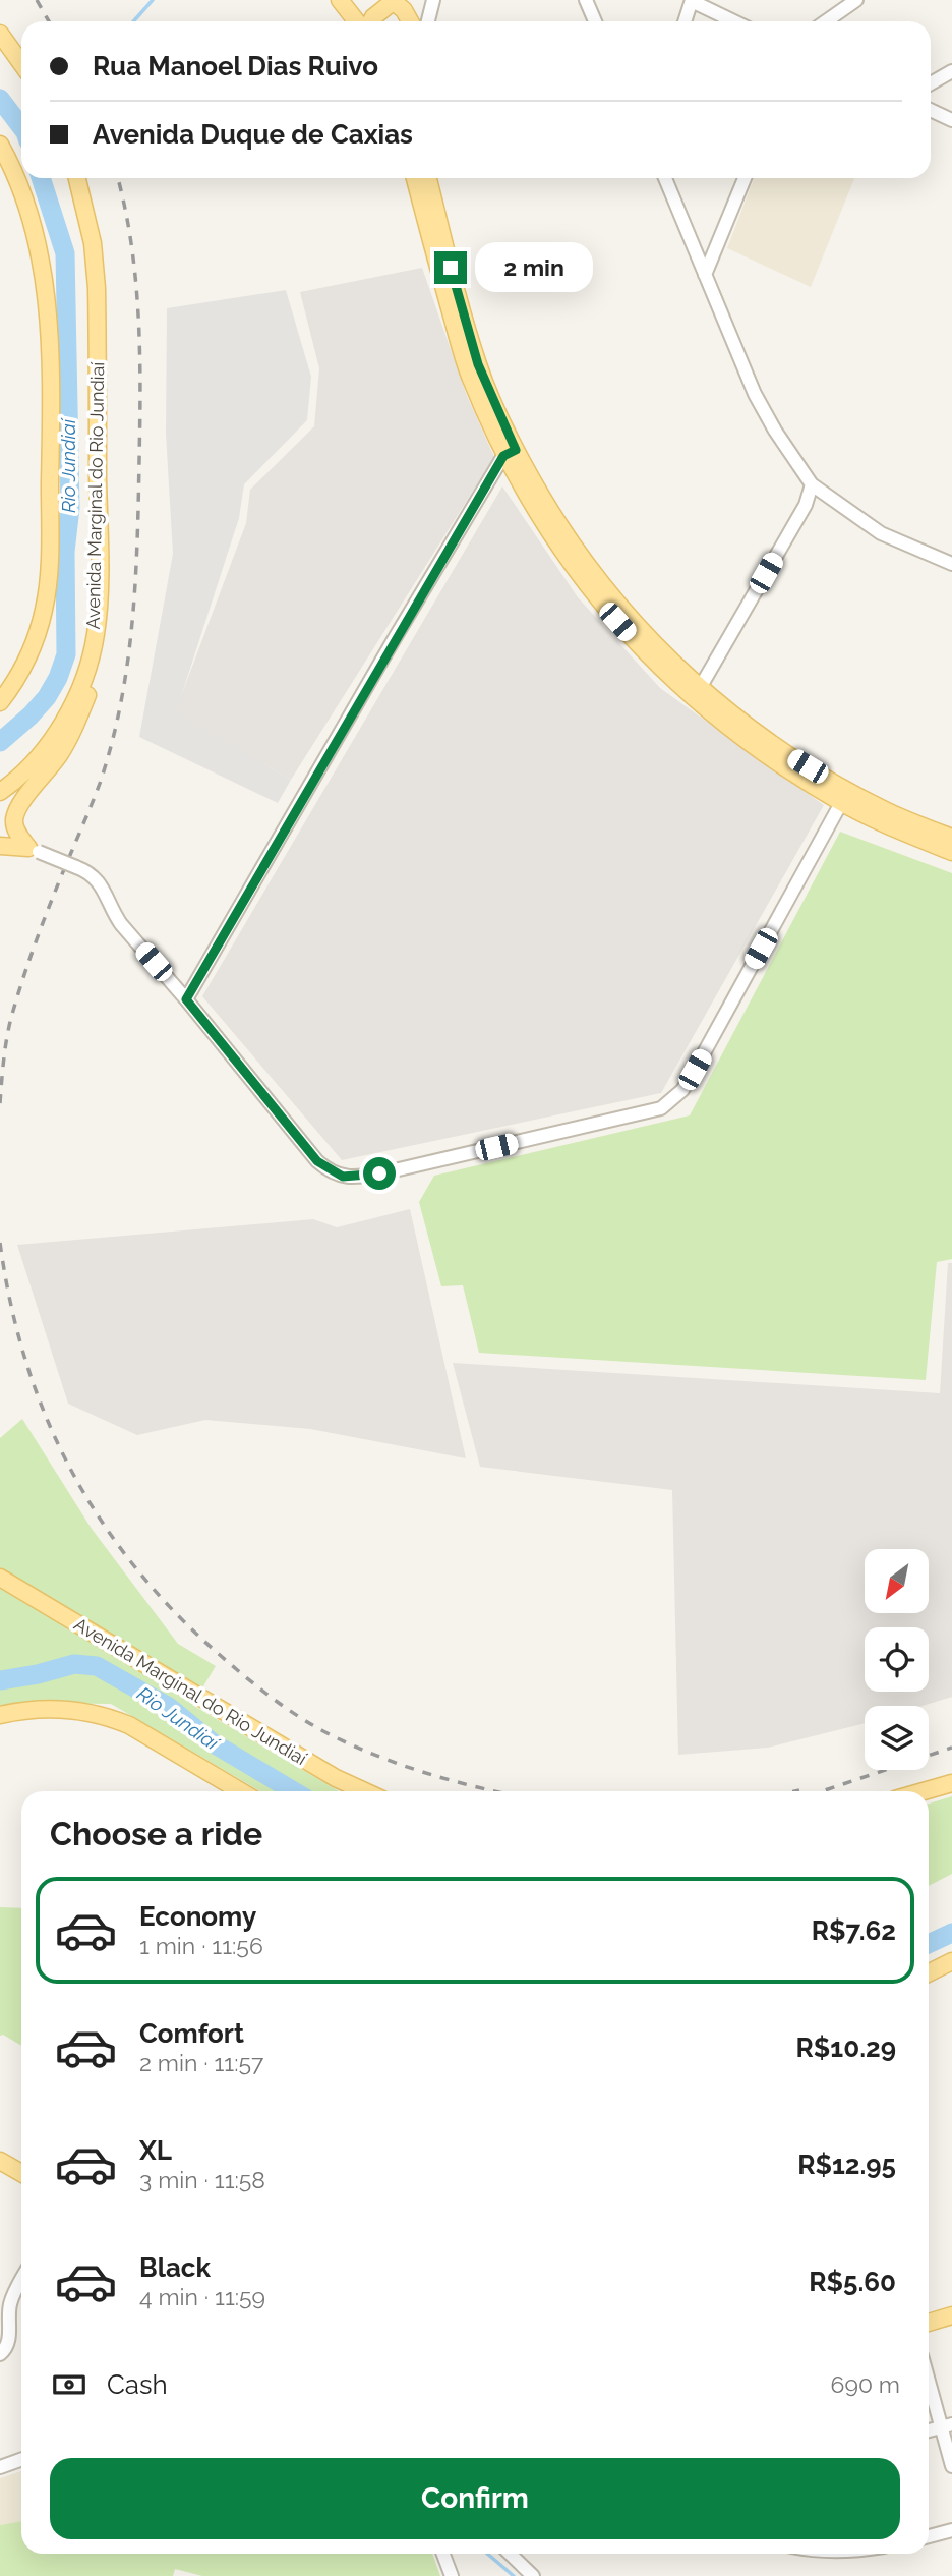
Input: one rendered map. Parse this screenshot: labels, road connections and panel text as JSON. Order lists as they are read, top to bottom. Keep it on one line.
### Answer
{"streets":{"main road":["Avenida Marginal do Rio Jundiaí"]},"water":["Rio Jundiaí"],"north":"bottom left","page":{"banner":["Rua Manoel Dias Ruivo","Avenida Duque de Caxias"],"bubble":"2 min","heading":"Choose a ride","list":[{"name":"Economy","note":"1 min · 11:56","value":"R$7.62"},{"name":"Comfort","note":"2 min · 11:57","value":"R$10.29"},{"name":"XL","note":"3 min · 11:58","value":"R$12.95"},{"name":"Black","note":"4 min · 11:59","value":"R$5.60"}],"pay":["Cash","690 m"],"buttons":"Confirm"}}
